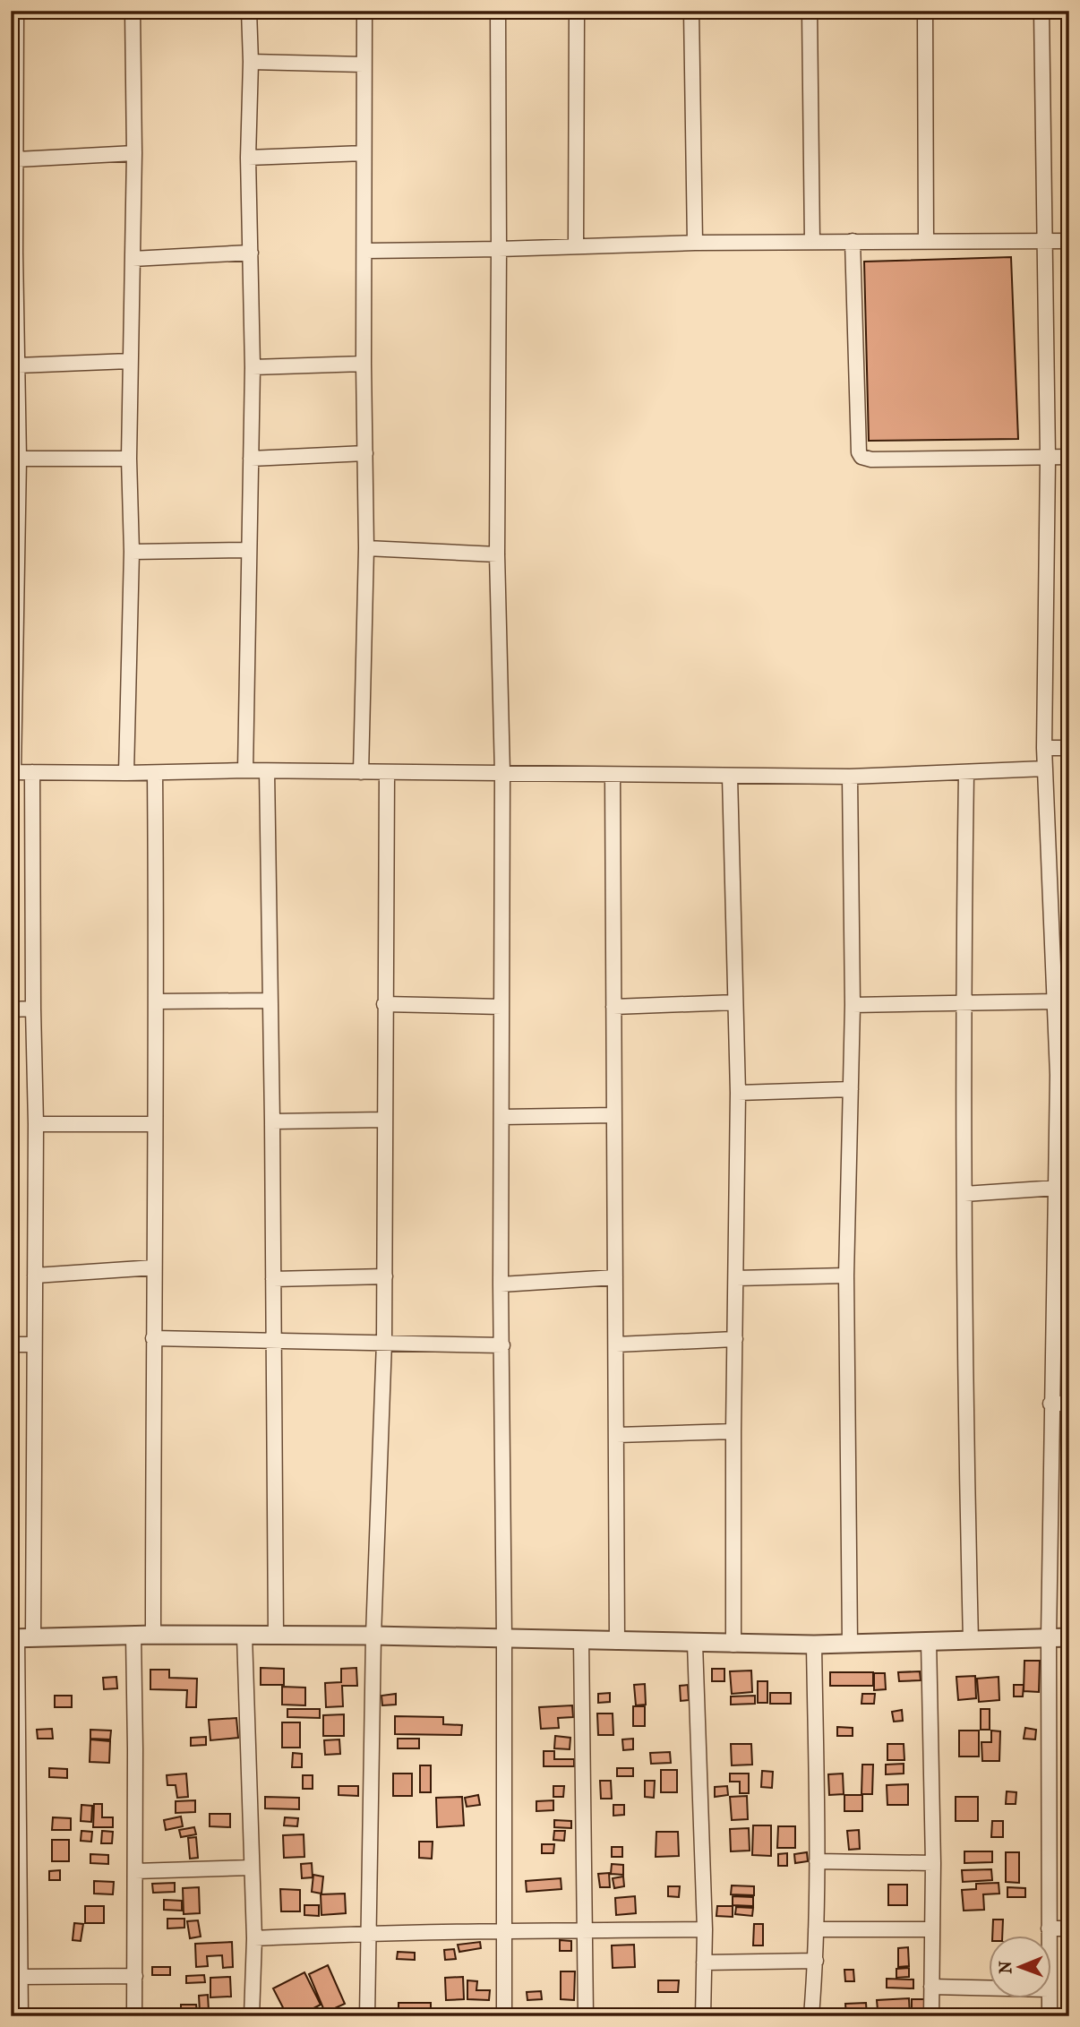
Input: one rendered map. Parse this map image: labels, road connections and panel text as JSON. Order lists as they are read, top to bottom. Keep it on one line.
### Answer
{"north":"left"}
